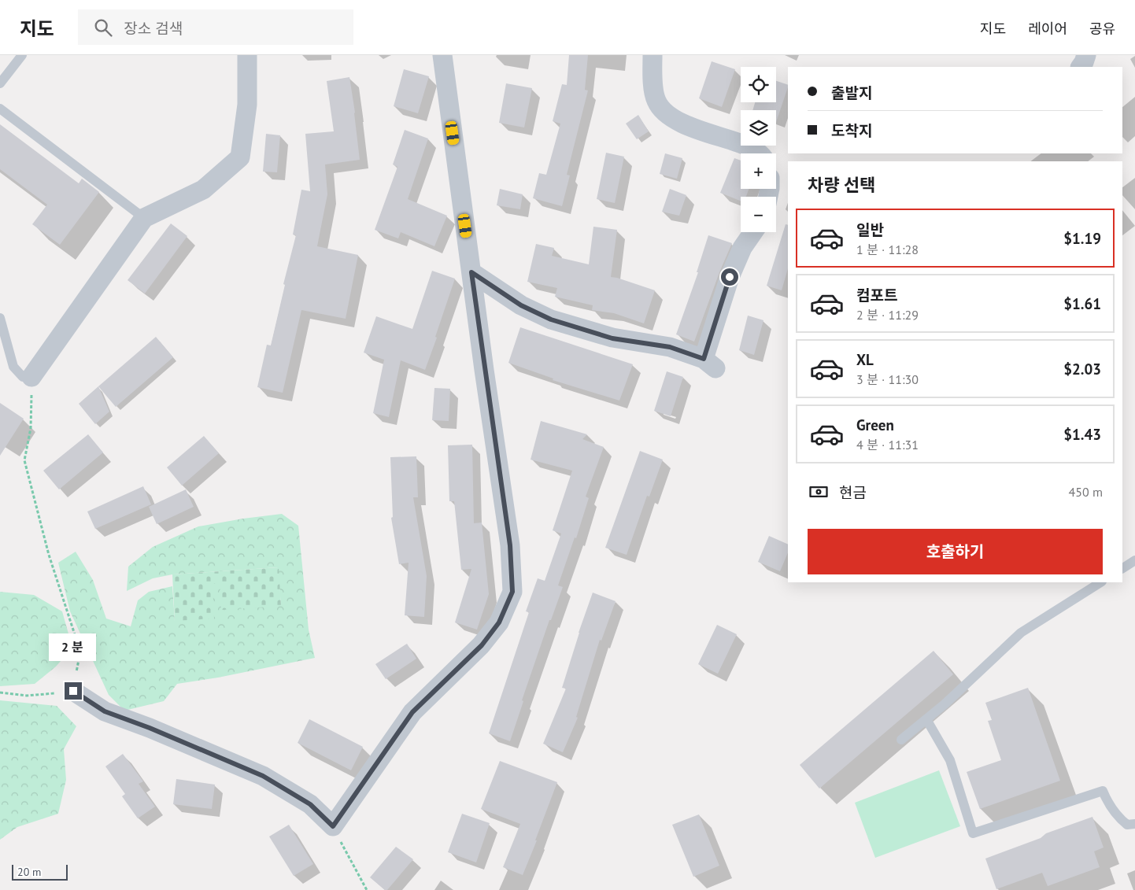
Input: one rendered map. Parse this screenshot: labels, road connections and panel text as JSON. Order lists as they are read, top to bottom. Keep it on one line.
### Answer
{"scale_bar":"20 m","page":{"header":"지도","search":"장소 검색","nav":["지도","레이어","공유"],"map_buttons":["+","−"],"banner":["출발지","도착지"],"heading":"차량 선택","list":[{"name":"일반","note":"1 분 · 11:28","value":"$1.19"},{"name":"컴포트","note":"2 분 · 11:29","value":"$1.61"},{"name":"XL","note":"3 분 · 11:30","value":"$2.03"},{"name":"Green","note":"4 분 · 11:31","value":"$1.43"}],"pay":["현금","450 m"],"buttons":"호출하기","bubble":"2 분","scale":"20 m"}}
